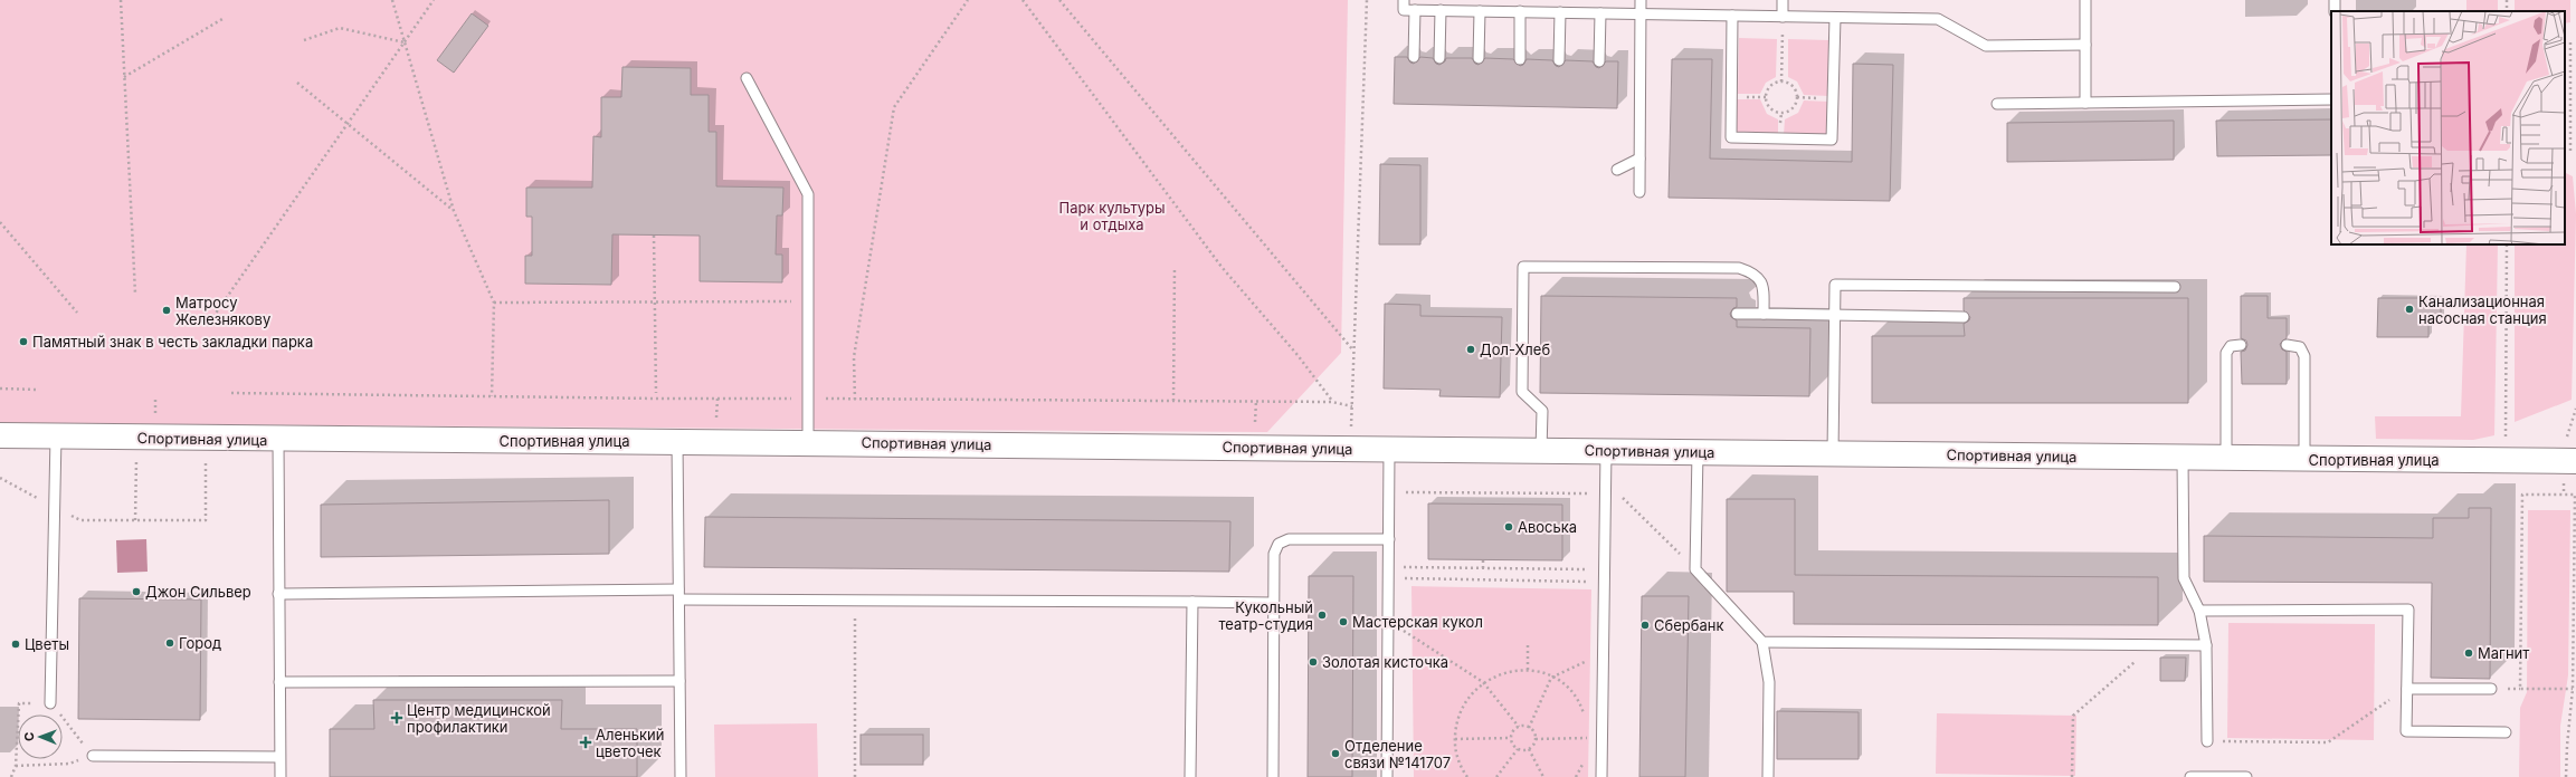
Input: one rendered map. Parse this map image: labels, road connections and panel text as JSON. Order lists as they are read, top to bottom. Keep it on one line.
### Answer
{"streets":{"street":["Спортивная улица"]},"parks":["Парк культуры и отдыха"],"places":{"other":["Канализационная насосная станция","Матросу Железнякову","Памятный знак в честь закладки парка","Дол-Хлеб","Авоська","Джон Сильвер","Кукольный театр-студия","Мастерская кукол","Сбербанк","Город","Цветы","Магнит","Золотая кисточка","Отделение связи №141707"],"health":["Центр медицинской профилактики","Аленький цветочек"]},"north":"left"}
